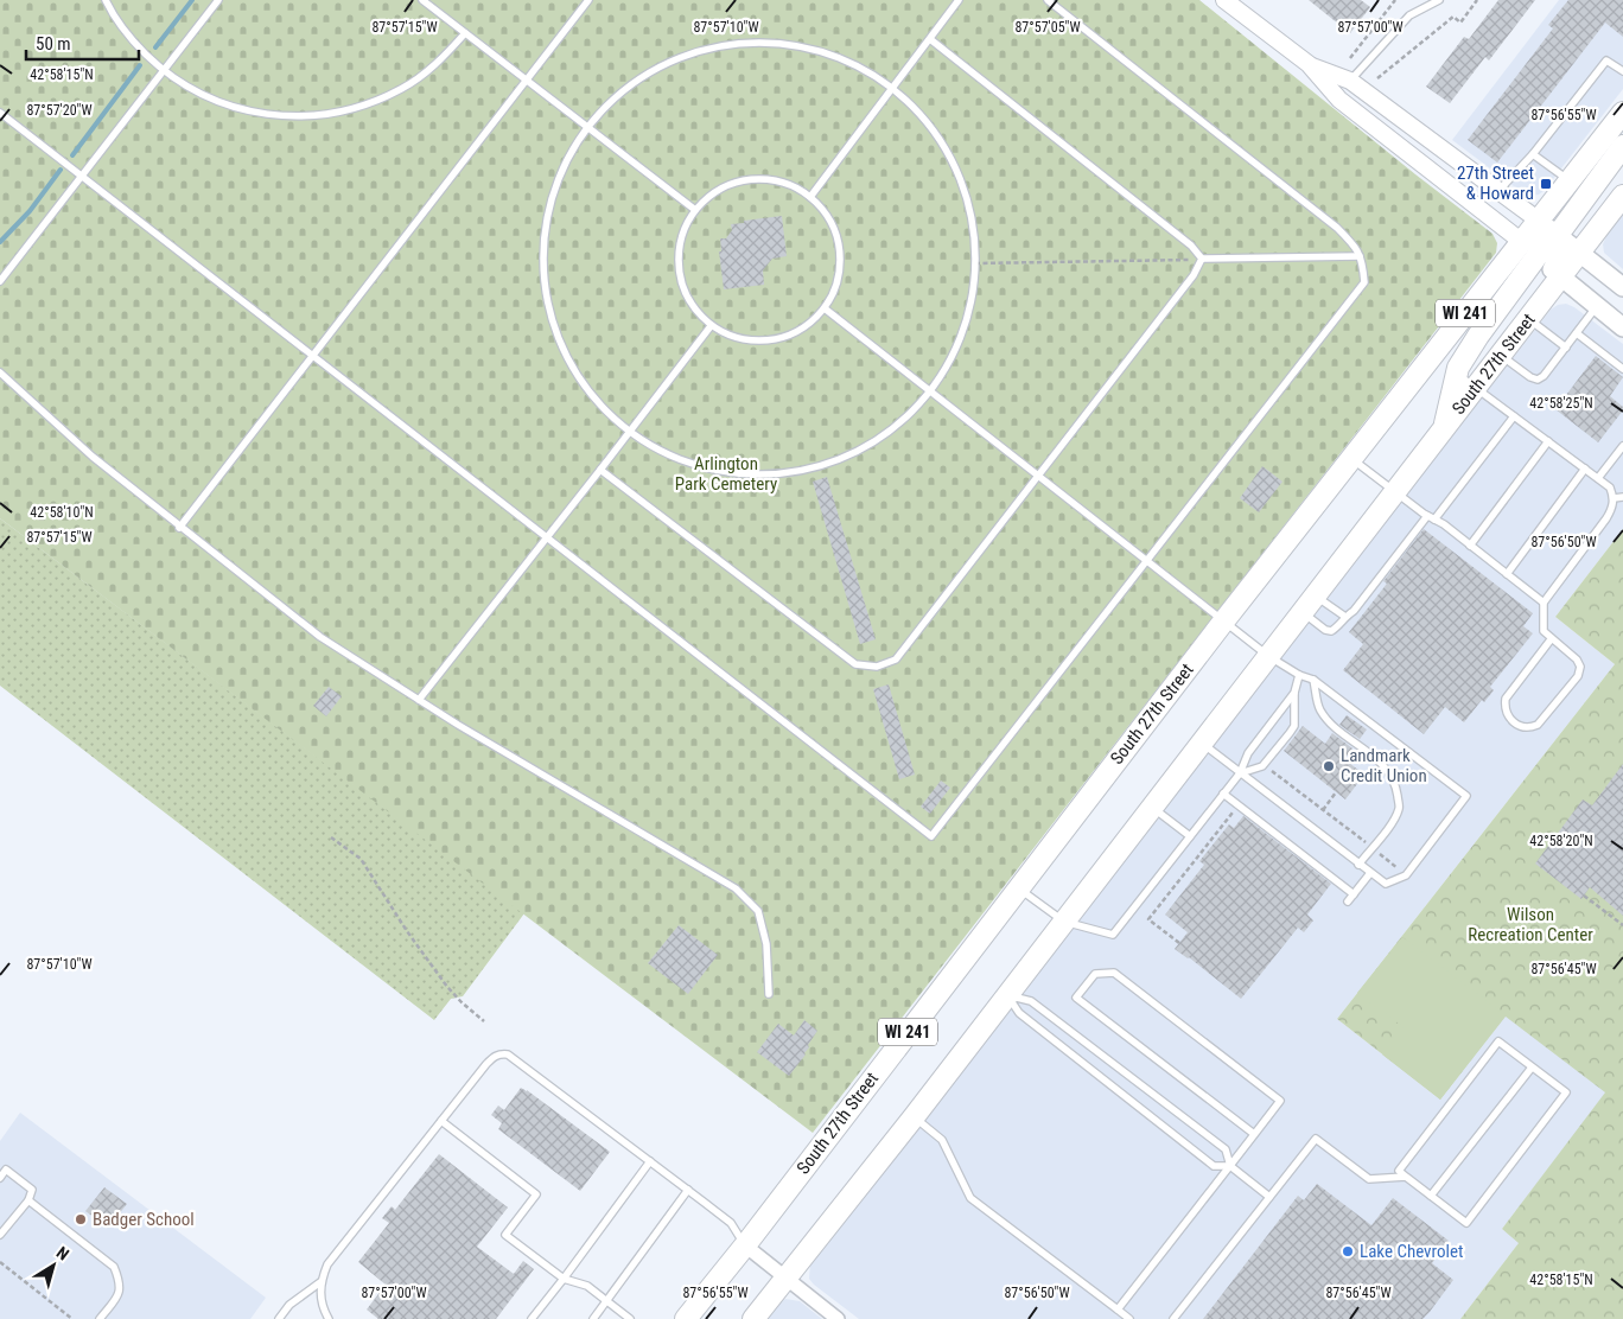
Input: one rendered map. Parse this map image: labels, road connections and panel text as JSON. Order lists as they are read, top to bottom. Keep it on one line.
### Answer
{"streets":{"main road":["WI 241","South 27th Street"]},"parks":["Arlington Park Cemetery","Wilson Recreation Center"],"places":{"transit":["27th Street & Howard"],"other":["Landmark Credit Union","Badger School","Lake Chevrolet"]},"scale_bar":"50 m","north":"top right","coordinates":["87°57'15\"W","87°57'10\"W","87°57'05\"W","87°57'00\"W","42°58'15\"N","87°57'20\"W","87°56'55\"W","42°58'25\"N","42°58'10\"N","87°56'50\"W","42°58'20\"N","87°56'45\"W"]}
